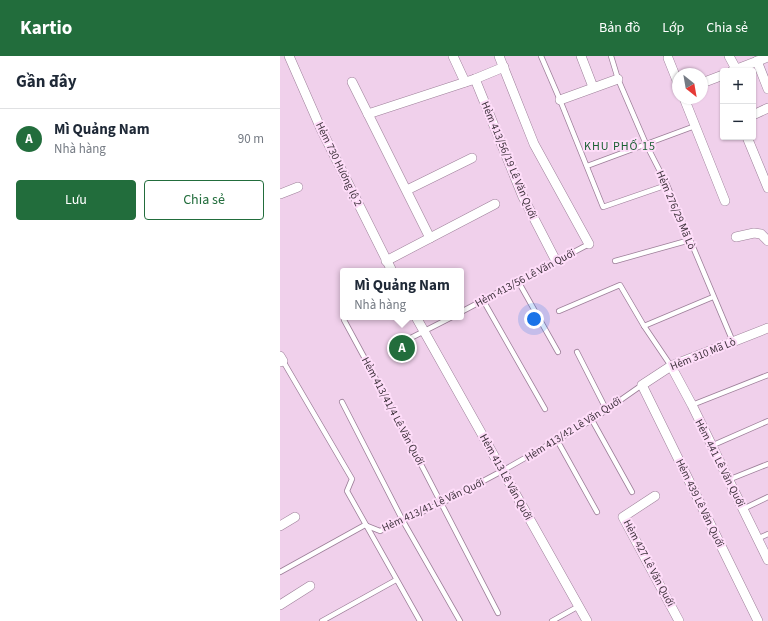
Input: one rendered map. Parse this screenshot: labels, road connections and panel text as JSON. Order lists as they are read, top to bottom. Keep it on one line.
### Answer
{"streets":{"street":["Hẻm 413/56/19 Lê Văn Quới","Hẻm 730 Hương lộ 2","Hẻm 310 Mã Lò","Hẻm 441 Lê Văn Quới","Hẻm 413 Lê Văn Quới","Hẻm 439 Lê Văn Quới","Hẻm 427 Lê Văn Quới"],"lane":["Hẻm 276/29 Mã Lò","Hẻm 413/56 Lê Văn Quới","Hẻm 413/41/4 Lê Văn Quới","Hẻm 413/42 Lê Văn Quới","Hẻm 413/41 Lê Văn Quới"]},"crossings":[["Hẻm 413/56/19 Lê Văn Quới","Hẻm 413/56 Lê Văn Quới"],["Hẻm 276/29 Mã Lò","Hẻm 310 Mã Lò"],["Hẻm 310 Mã Lò","Hẻm 413/42 Lê Văn Quới"],["Hẻm 310 Mã Lò","Hẻm 441 Lê Văn Quới"],["Hẻm 310 Mã Lò","Hẻm 439 Lê Văn Quới"],["Hẻm 413/41/4 Lê Văn Quới","Hẻm 413/41 Lê Văn Quới"],["Hẻm 413/42 Lê Văn Quới","Hẻm 413 Lê Văn Quới"],["Hẻm 413/42 Lê Văn Quới","Hẻm 439 Lê Văn Quới"],["Hẻm 413/42 Lê Văn Quới","Hẻm 413/41 Lê Văn Quới"],["Hẻm 413 Lê Văn Quới","Hẻm 413/41 Lê Văn Quới"]],"districts":["KHU PHỐ 15"],"north":"bottom right","page":{"header":"Kartio","nav":["Bản đồ","Lớp","Chia sẻ"],"heading":"Gần đây","map_buttons":["+","−"],"list":[{"mark":"A","name":"Mì Quảng Nam","note":"Nhà hàng","value":"90 m"}],"buttons":["Lưu","Chia sẻ"],"popup":["Mì Quảng Nam","Nhà hàng"],"pins":"A"}}
